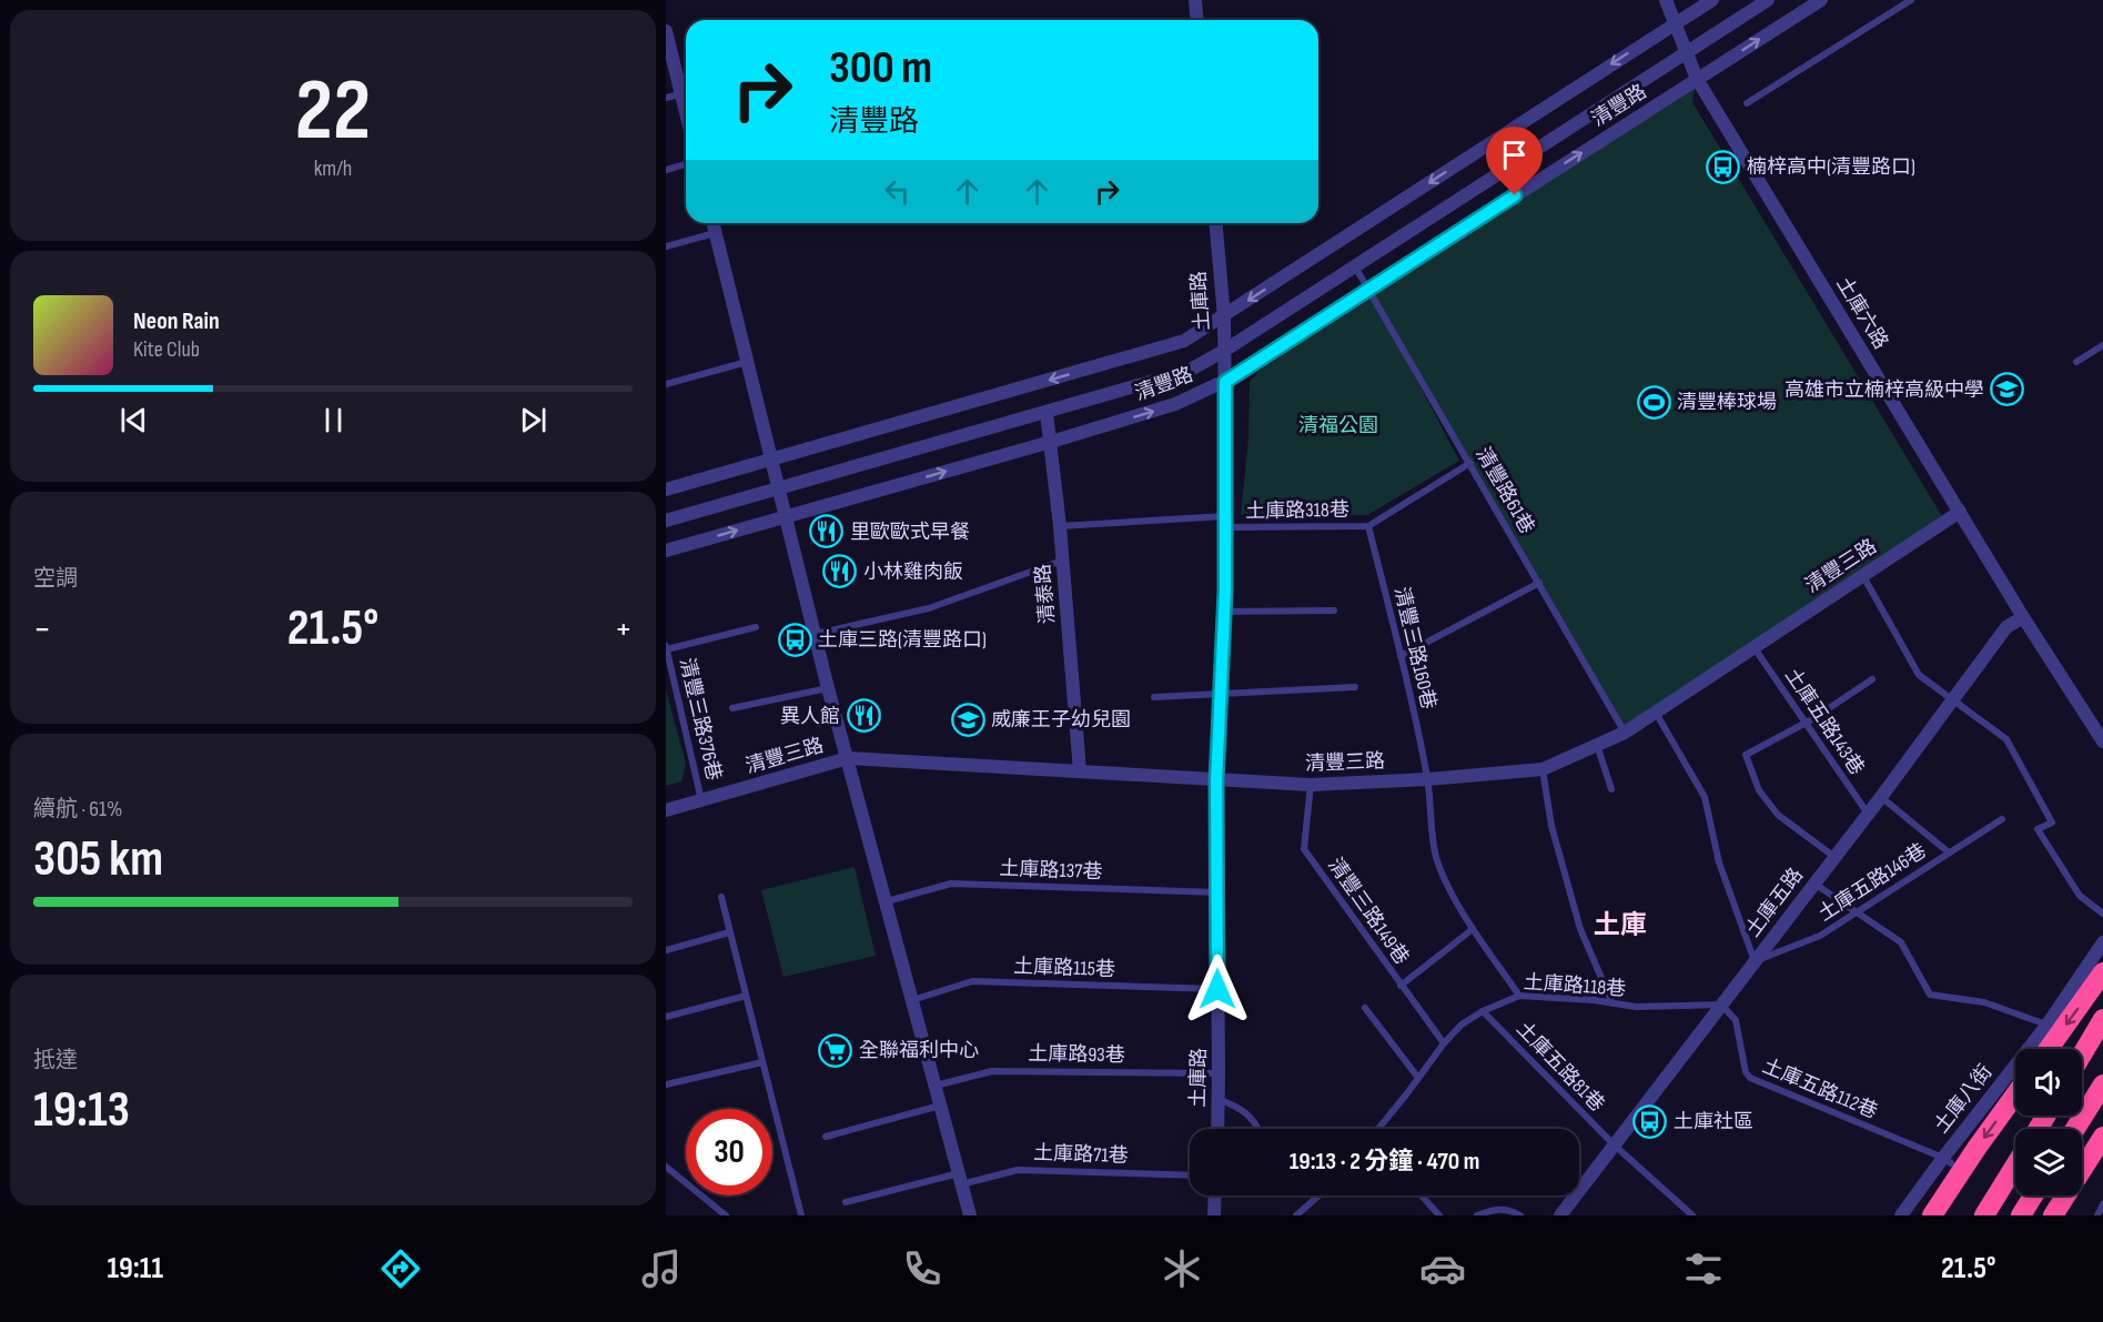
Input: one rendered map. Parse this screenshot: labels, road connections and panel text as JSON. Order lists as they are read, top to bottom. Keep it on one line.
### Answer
{"streets":{"street":["清豐路","土庫路","土庫六路","清豐三路","清泰路","土庫五路","土庫八街"],"lane":["清豐路61巷","土庫路318巷","清豐三路160巷","清豐三路376巷","土庫五路143巷","土庫路137巷","土庫五路146巷","清豐三路149巷","土庫路115巷","土庫路118巷","土庫路93巷","土庫五路81巷","土庫五路112巷","土庫路71巷"]},"crossings":[["清豐路","土庫路"],["清豐路","土庫六路"],["清豐路","清豐路61巷"],["清豐路","清泰路"],["土庫路","土庫路318巷"],["土庫路","清豐三路"],["土庫路","土庫路137巷"],["土庫路","土庫路115巷"],["土庫路","土庫路93巷"],["土庫六路","清豐三路"],["土庫六路","土庫五路"],["清豐路61巷","土庫路318巷"],["清豐路61巷","清豐三路"],["土庫路318巷","清泰路"],["土庫路318巷","清豐三路160巷"],["清豐三路","清泰路"],["清豐三路","清豐三路160巷"],["清豐三路","清豐三路376巷"],["清豐三路","土庫五路143巷"],["清豐三路","清豐三路149巷"],["清豐三路160巷","土庫路118巷"],["土庫五路143巷","土庫五路"],["土庫五路146巷","土庫五路"],["土庫五路","土庫路118巷"],["土庫五路","土庫五路81巷"],["土庫五路","土庫五路112巷"],["清豐三路149巷","土庫路118巷"],["土庫路118巷","土庫五路81巷"],["土庫路118巷","土庫五路112巷"],["土庫五路112巷","土庫八街"]],"districts":["土庫"],"parks":["清福公園"],"places":{"bus stop":["楠梓高中(清豐路口)","土庫三路(清豐路口)","土庫社區"],"school or university":["高雄市立楠梓高級中學","威廉王子幼兒園"],"sports":["清豐棒球場"],"restaurant":["里歐歐式早餐","小林雞肉飯","異人館"],"supermarket":["全聯福利中心"]},"page":{"tile":[["22","km/h"],"空調",["續航 · 61%","305 km"],["抵達","19:13"]],"turn":["300 m","清豐路"],"song":["Neon Rain","Kite Club"],"heat":["−","21.5°","+"],"limit":"30","trip":"19:13 · 2 分鐘 · 470 m","tabs":["19:11","21.5°"]}}
